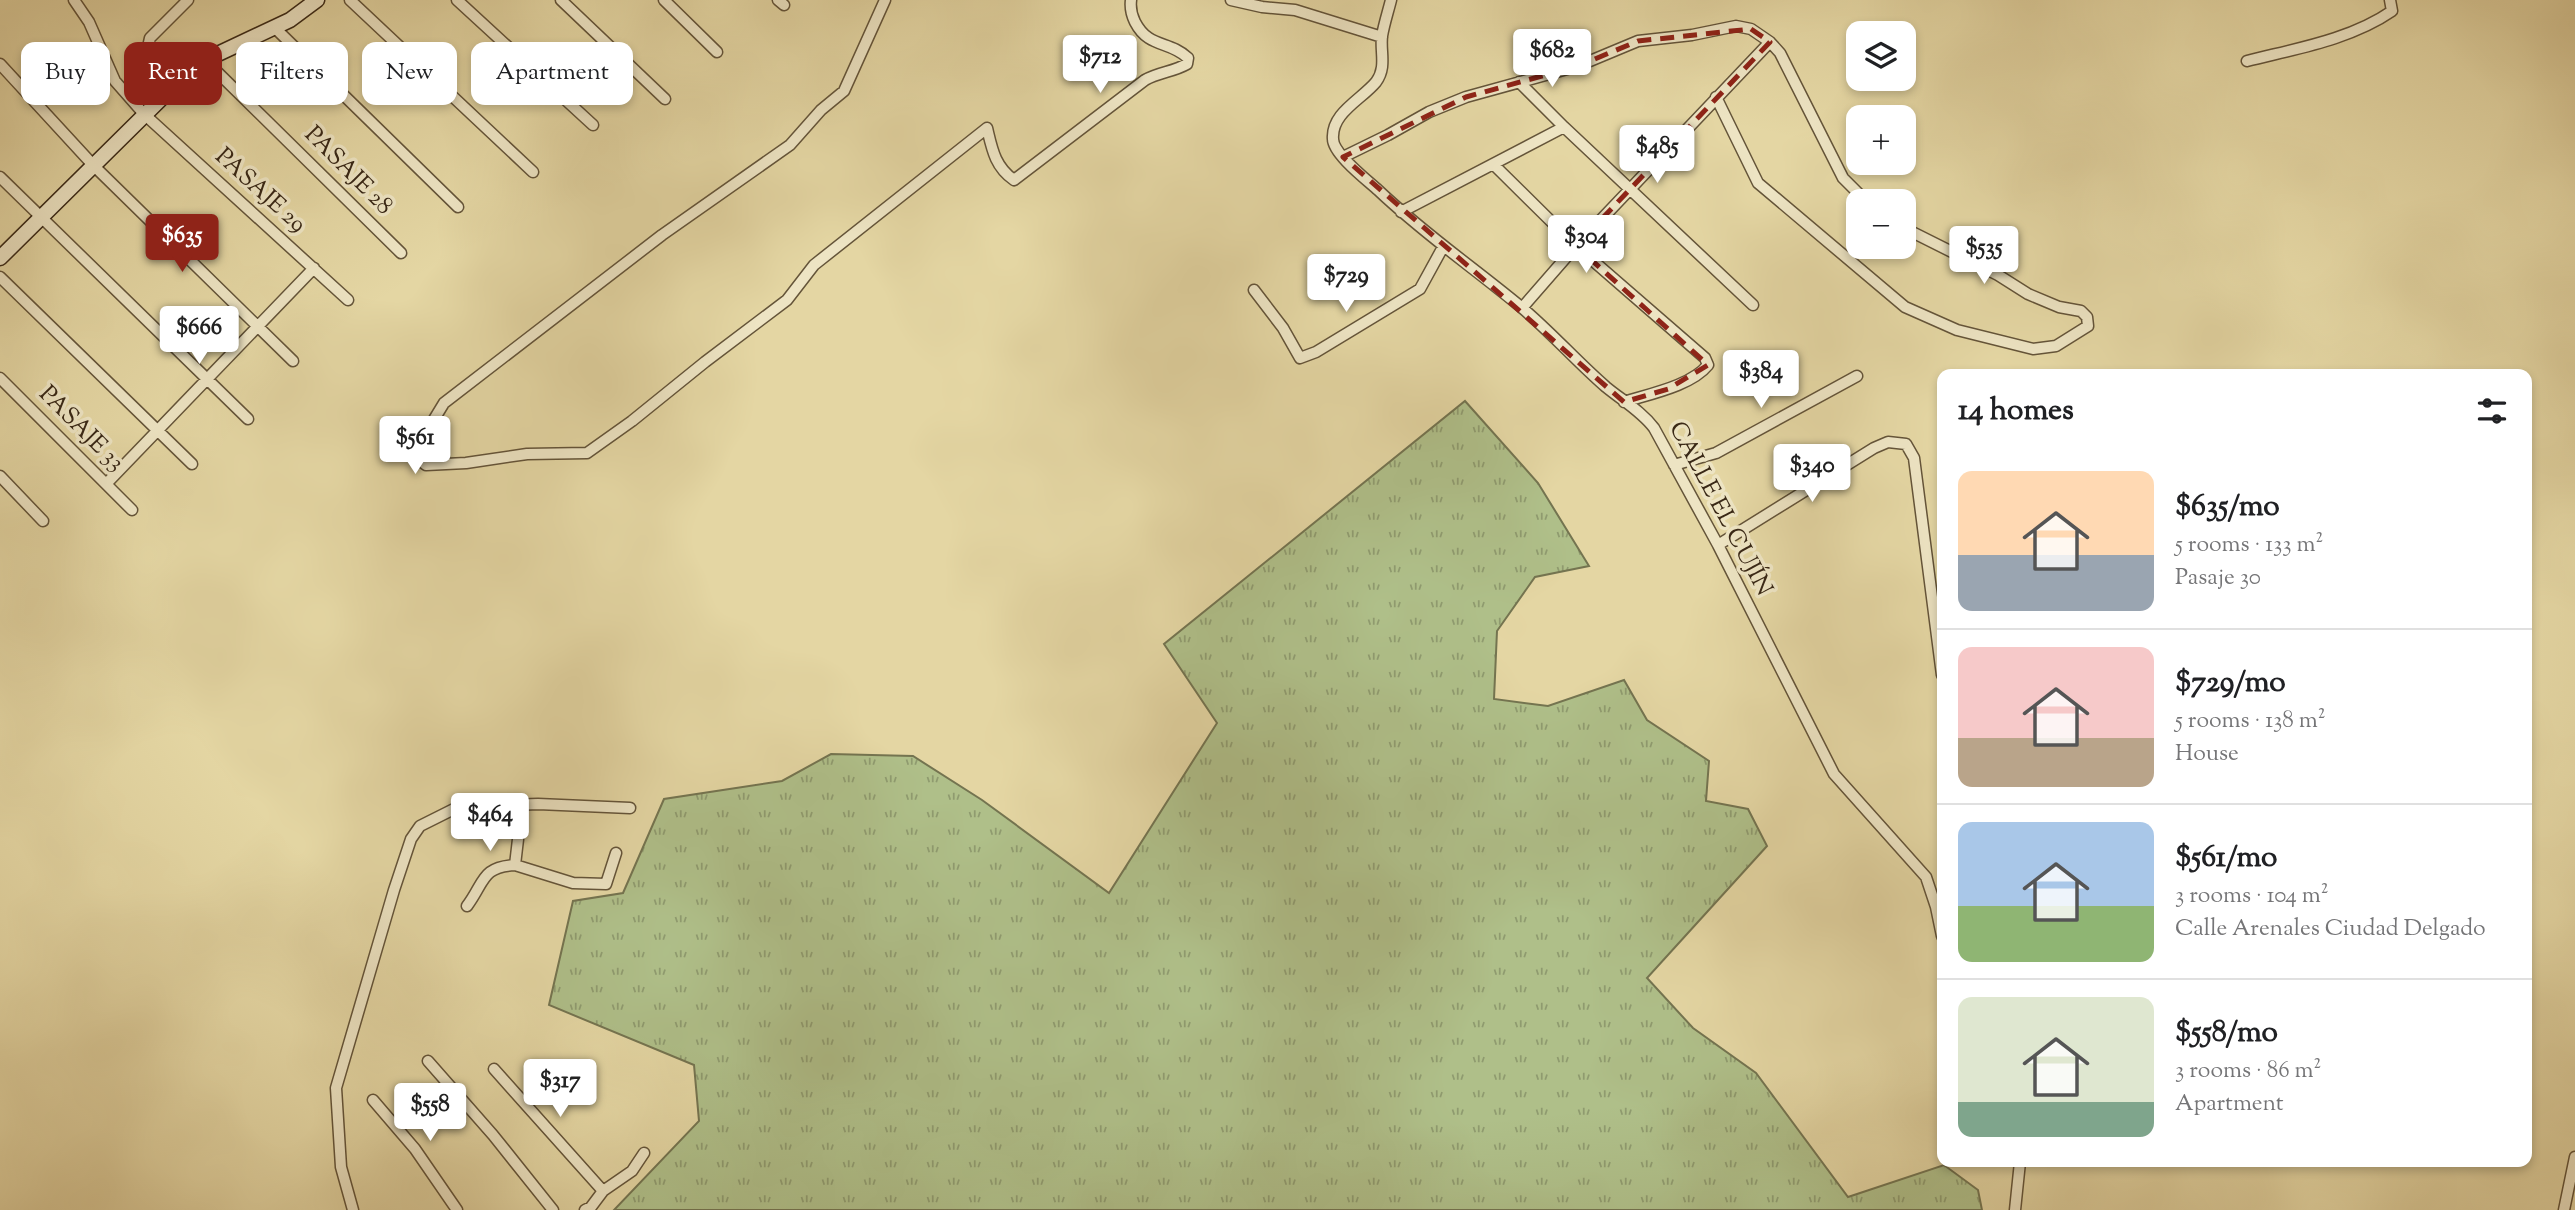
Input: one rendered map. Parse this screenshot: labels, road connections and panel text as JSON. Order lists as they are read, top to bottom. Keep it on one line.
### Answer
{"streets":{"street":["PASAJE 28","PASAJE 29","PASAJE 33","CALLE EL CUJÍN"]},"page":{"map_buttons":["+","−"],"price":["$682","$712","$485","$635","$304","$535","$729","$666","$384","$561","$340","$464","$317","$558"],"chip":["Buy","Rent","Filters","New","Apartment"],"heading":"14 homes","list":[{"name":"$635/mo","note":"5 rooms · 133 m² · Pasaje 30"},{"name":"$729/mo","note":"5 rooms · 138 m² · House"},{"name":"$561/mo","note":"3 rooms · 104 m² · Calle Arenales Ciudad Delgado"},{"name":"$558/mo","note":"3 rooms · 86 m² · Apartment"}]}}
